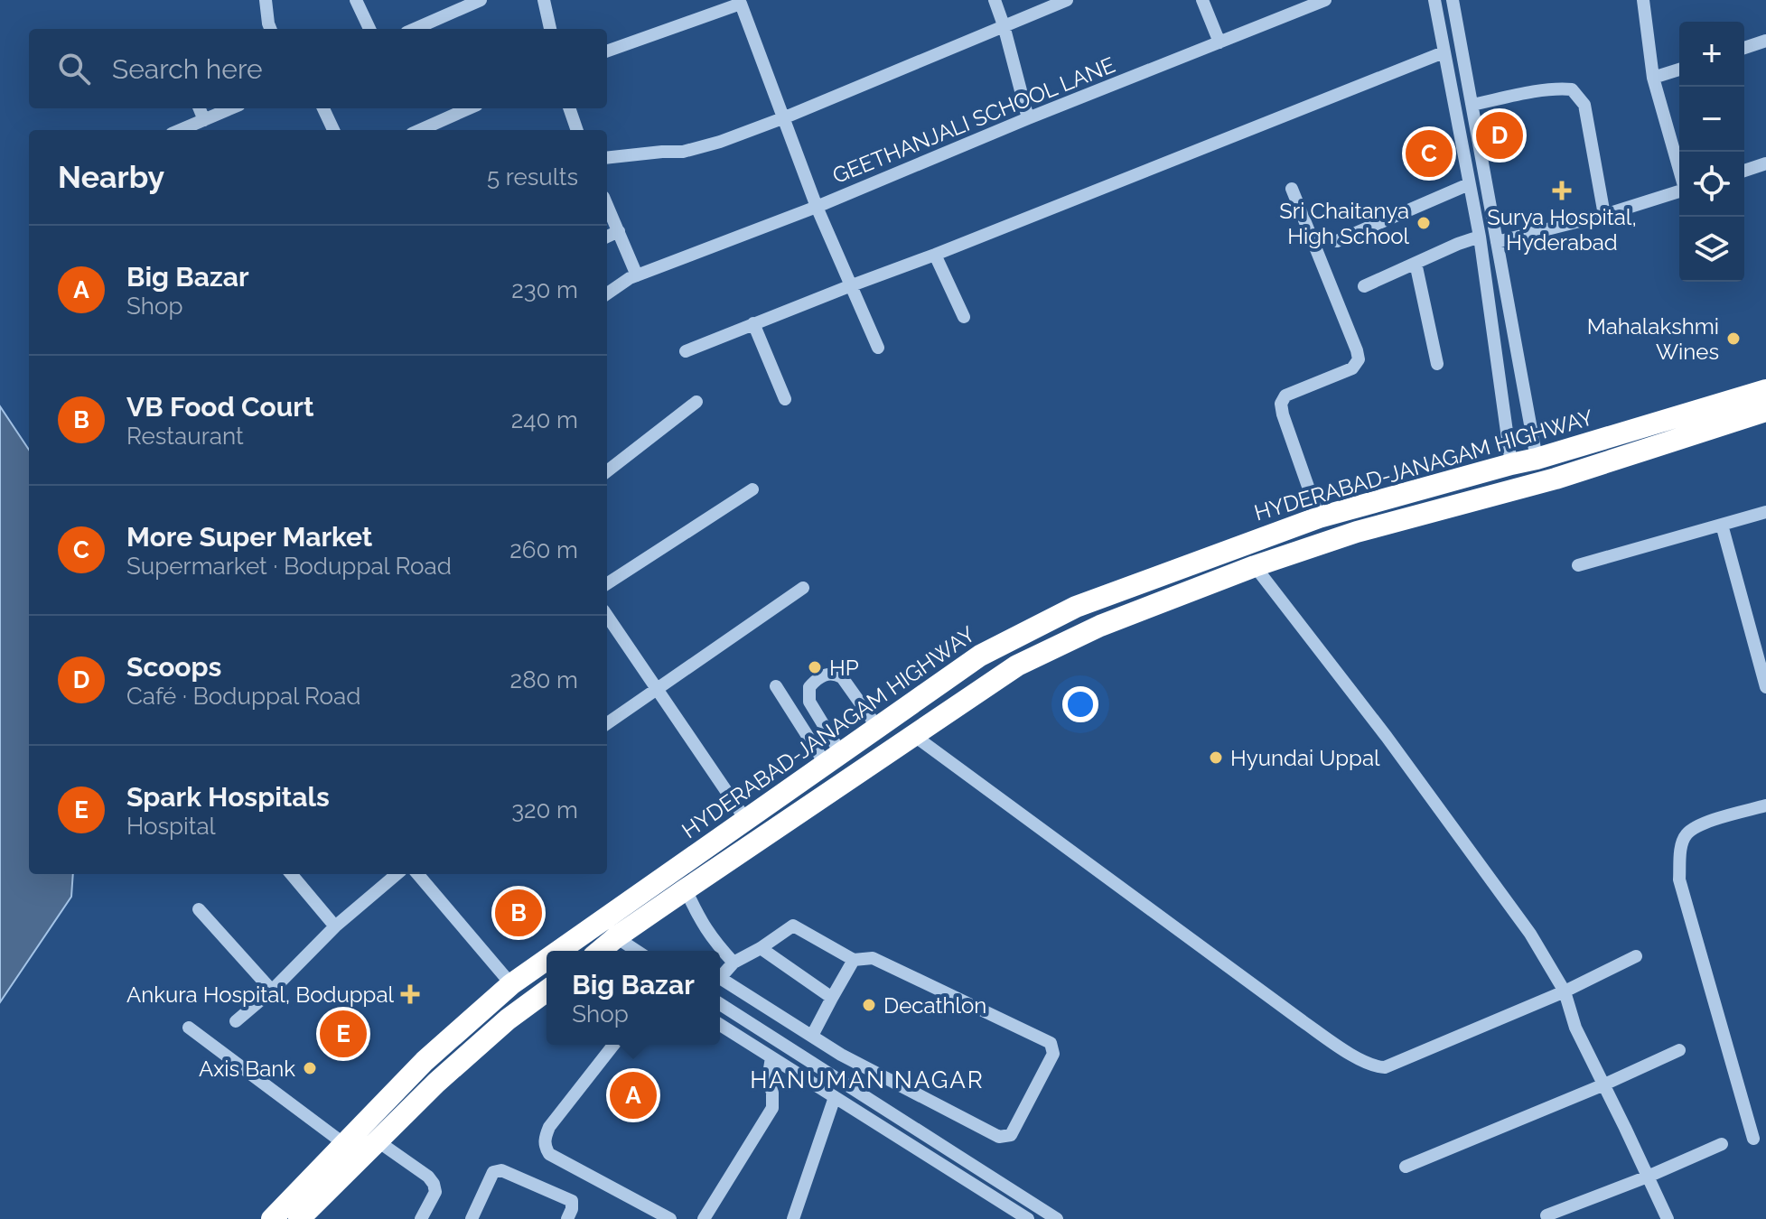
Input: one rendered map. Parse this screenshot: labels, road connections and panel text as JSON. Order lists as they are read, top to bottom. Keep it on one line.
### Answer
{"streets":{"highway":["HYDERABAD-JANAGAM HIGHWAY"],"street":["GEETHANJALI SCHOOL LANE"]},"districts":["HANUMAN NAGAR"],"places":{"health":["Surya Hospital, Hyderabad","Ankura Hospital, Boduppal"],"other":["Sri Chaitanya High School","Mahalakshmi Wines","HP","Hyundai Uppal","Decathlon","Axis Bank"]},"page":{"map_buttons":["+","−"],"search":"Search here","pins":["D","C","B","E","A"],"heading":["Nearby","5 results"],"list":[{"mark":"A","name":"Big Bazar","note":"Shop","value":"230 m"},{"mark":"B","name":"VB Food Court","note":"Restaurant","value":"240 m"},{"mark":"C","name":"More Super Market","note":"Supermarket · Boduppal Road","value":"260 m"},{"mark":"D","name":"Scoops","note":"Café · Boduppal Road","value":"280 m"},{"mark":"E","name":"Spark Hospitals","note":"Hospital","value":"320 m"}],"popup":["Big Bazar","Shop"]}}
